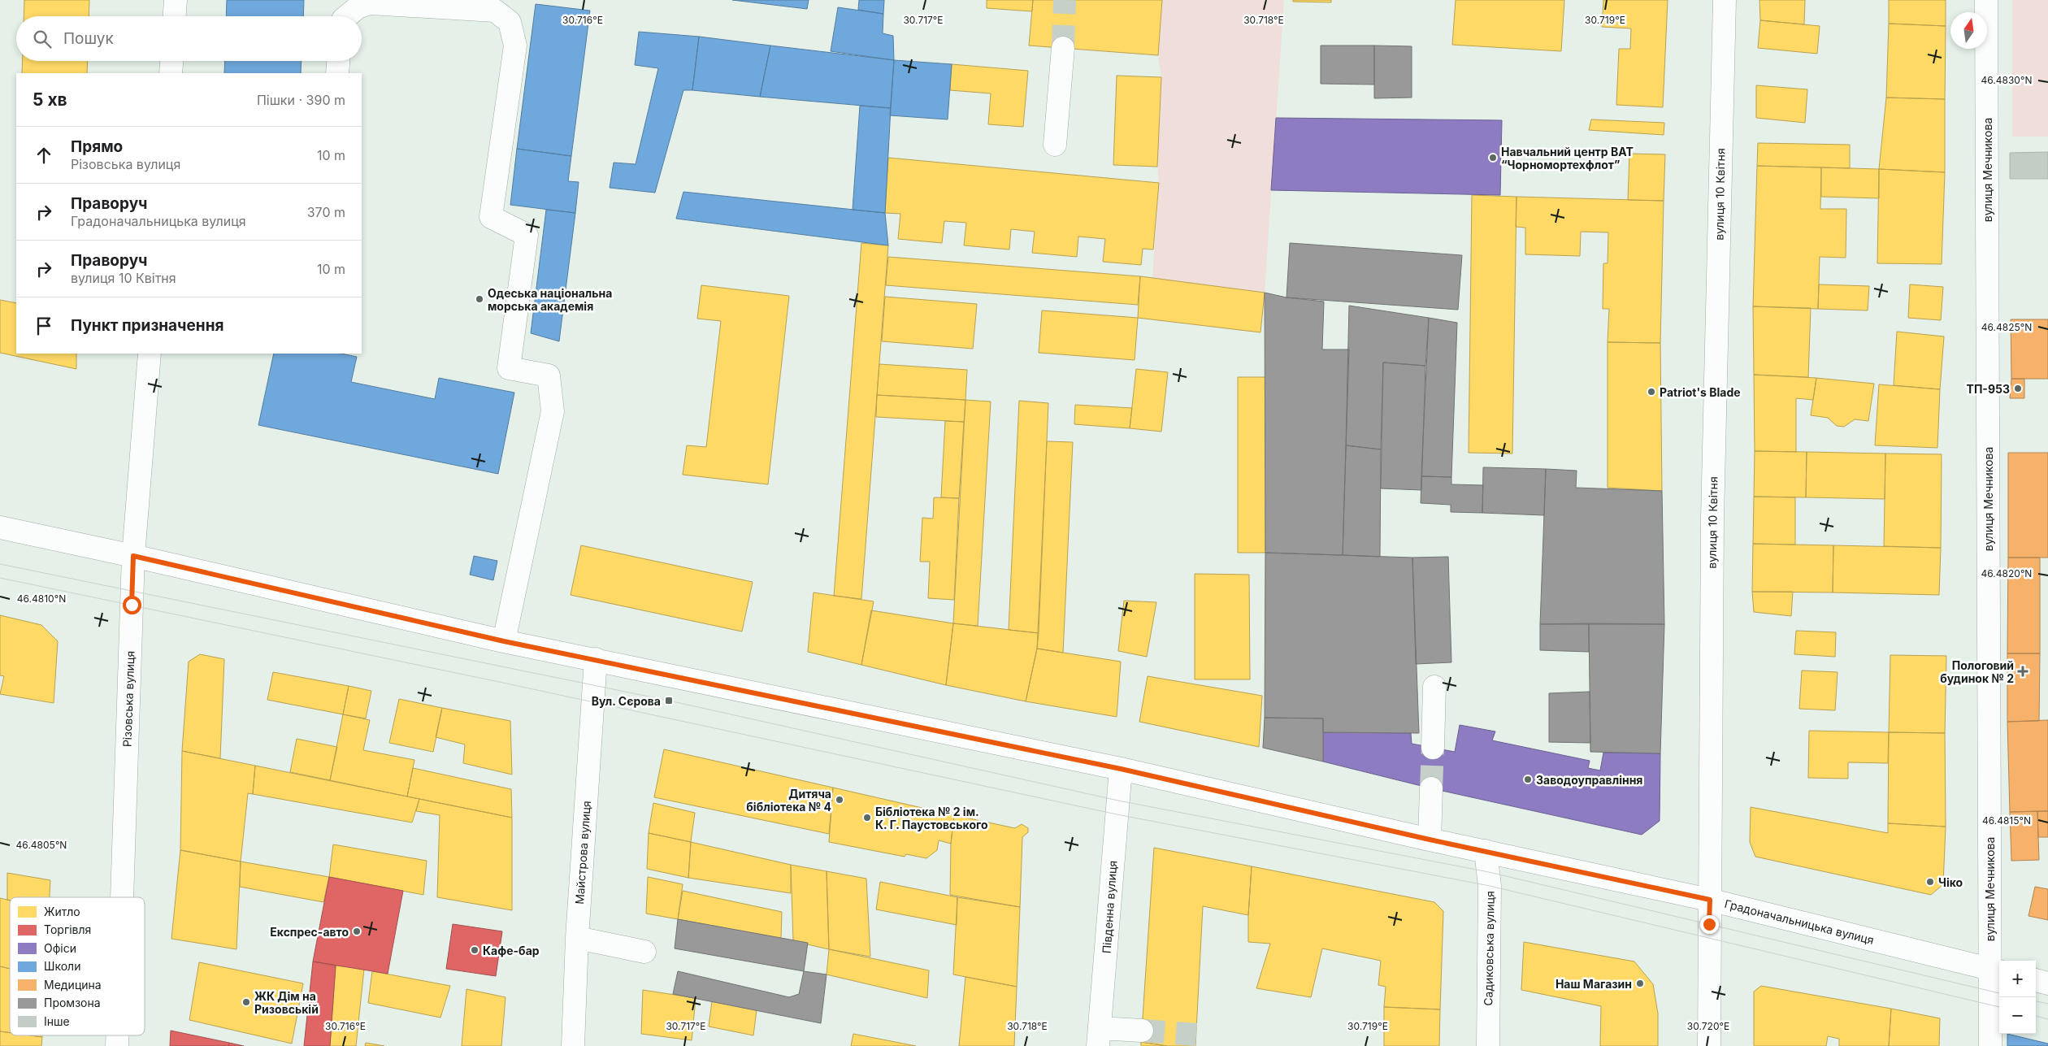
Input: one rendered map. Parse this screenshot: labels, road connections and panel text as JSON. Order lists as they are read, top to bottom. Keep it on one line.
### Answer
{"streets":{"street":["вулиця Мечникова","вулиця 10 Квітня","Різовська вулиця","Майстрова вулиця","Південна вулиця","Градоначальницька вулиця","Садиковська вулиця"]},"crossings":[["вулиця Мечникова","Градоначальницька вулиця"],["вулиця 10 Квітня","Градоначальницька вулиця"],["Різовська вулиця","Градоначальницька вулиця"],["Майстрова вулиця","Градоначальницька вулиця"],["Південна вулиця","Градоначальницька вулиця"],["Градоначальницька вулиця","Садиковська вулиця"]],"places":{"other":["Навчальний центр ВАТ “Чорномортехфлот”","Одеська національна морська академія","ТП-953","Patriot's Blade","Заводоуправління","Дитяча бібліотека № 4","Бібліотека № 2 ім. К. Г. Паустовського","Чіко","Експрес-авто","Кафе-бар","Наш Магазин","ЖК Дім на Ризовській"],"health":["Пологовий будинок № 2"],"transit":["Вул. Сєрова"]},"legend":["Житло","Торгівля","Офіси","Школи","Медицина","Промзона","Інше"],"north":"top","page":{"search":"Пошук","heading":["5 хв","Пішки · 390 m"],"list":[["Прямо","Різовська вулиця","10 m"],["Праворуч","Градоначальницька вулиця","370 m"],["Праворуч","вулиця 10 Квітня","10 m"],"Пункт призначення"],"map_buttons":["+","−"]},"coordinates":["30.716°E","30.717°E","30.718°E","30.719°E","46.4830°N","46.4825°N","46.4820°N","46.4810°N","46.4815°N","46.4805°N","30.720°E"]}
